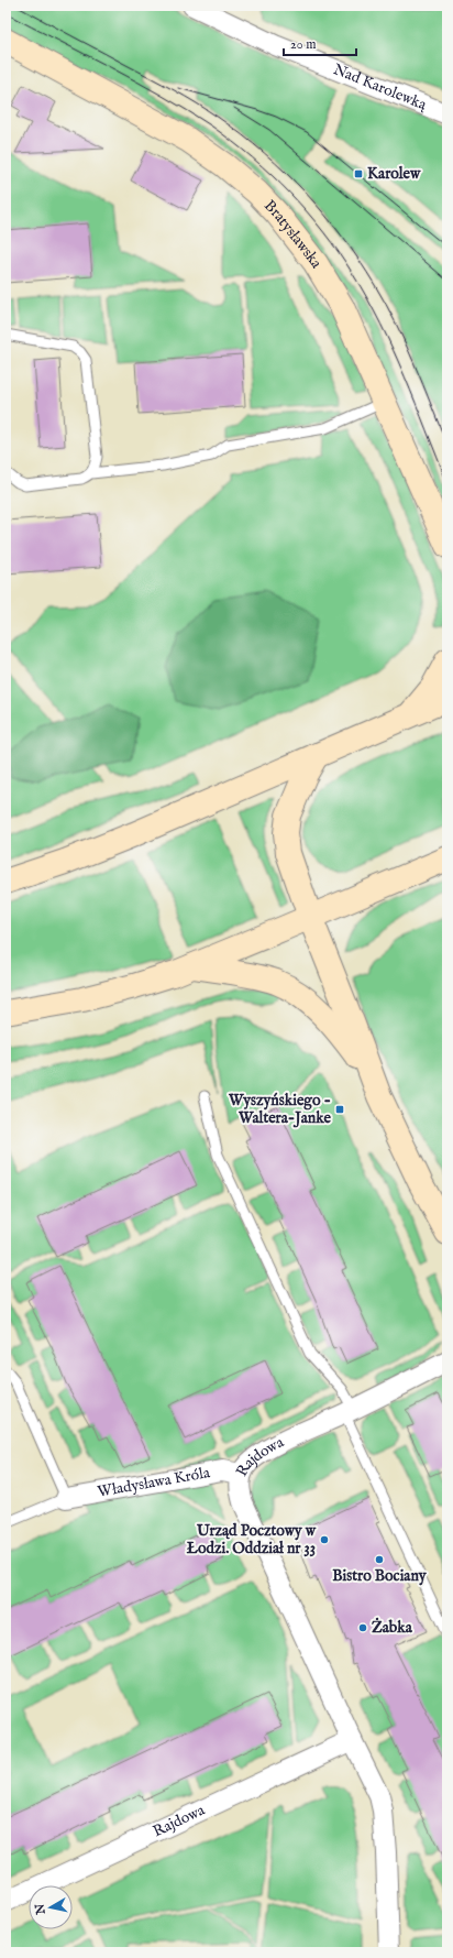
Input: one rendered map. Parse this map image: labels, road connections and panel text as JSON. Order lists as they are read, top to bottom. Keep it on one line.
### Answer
{"streets":{"street":["Nad Karolewką","Bratysławska","Rajdowa","Władysława Króla"]},"crossings":[["Rajdowa","Władysława Króla"]],"places":{"transit":["Karolew","Wyszyńskiego - Waltera-Janke"],"other":["Urząd Pocztowy w Łodzi. Oddział nr 33","Bistro Bociany","Żabka"]},"scale_bar":"20 m","north":"left"}
